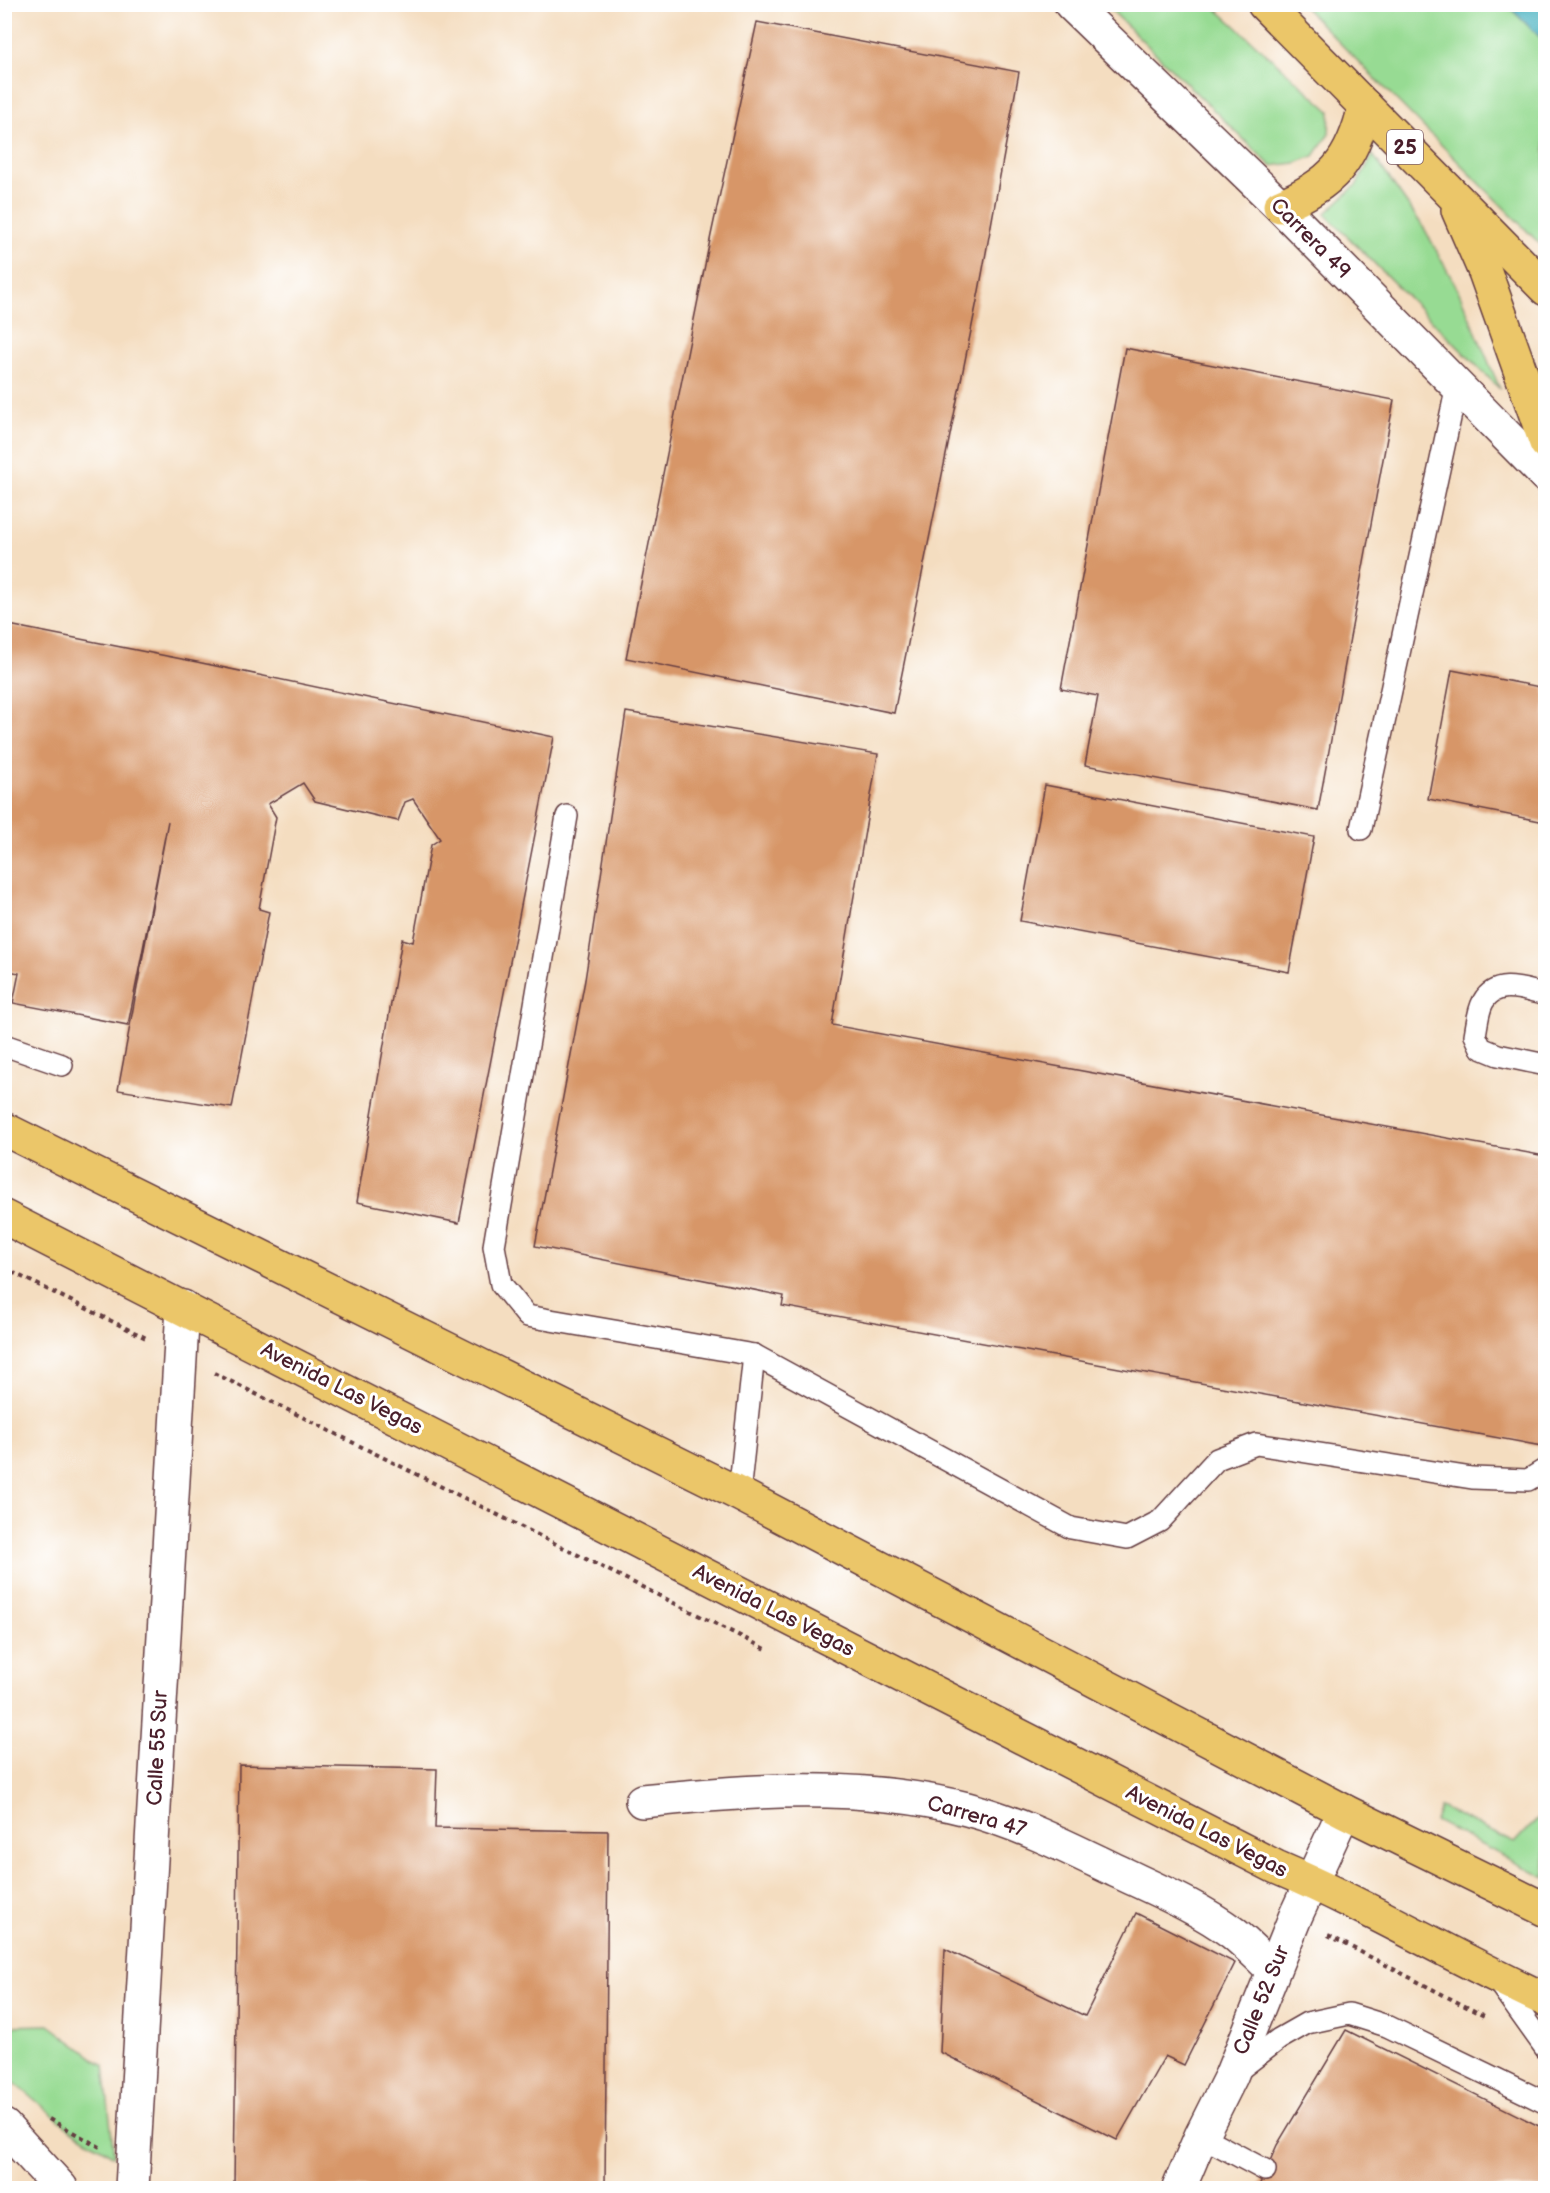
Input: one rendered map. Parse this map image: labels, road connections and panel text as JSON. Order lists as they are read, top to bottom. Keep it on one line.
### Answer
{"streets":{"main road":["25","Avenida Las Vegas"],"street":["Carrera 49","Calle 55 Sur","Carrera 47","Calle 52 Sur"]},"crossings":[["Avenida Las Vegas","Calle 55 Sur"],["Avenida Las Vegas","Calle 52 Sur"],["Carrera 47","Calle 52 Sur"]]}
